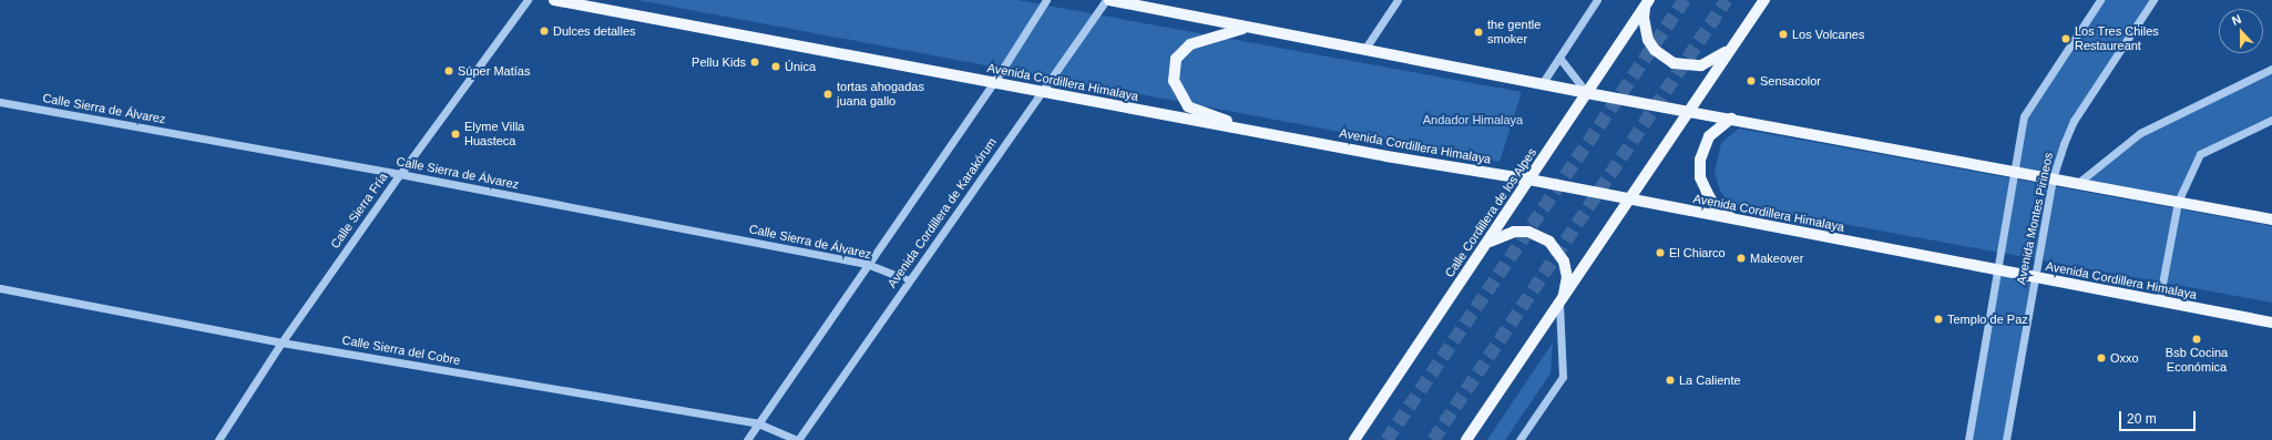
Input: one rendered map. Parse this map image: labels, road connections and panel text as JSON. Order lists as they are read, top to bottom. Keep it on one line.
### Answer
{"streets":{"main road":["Avenida Cordillera Himalaya","Calle Cordillera de los Alpes"],"street":["Calle Sierra de Álvarez","Calle Sierra Fría","Avenida Cordillera de Karakórum","Avenida Montes Pirineos","Calle Sierra del Cobre"]},"crossings":[["Avenida Cordillera Himalaya","Avenida Cordillera de Karakórum"],["Avenida Cordillera Himalaya","Calle Cordillera de los Alpes"],["Avenida Cordillera Himalaya","Avenida Montes Pirineos"],["Calle Sierra de Álvarez","Calle Sierra Fría"],["Calle Sierra de Álvarez","Avenida Cordillera de Karakórum"],["Calle Sierra Fría","Calle Sierra del Cobre"],["Avenida Cordillera de Karakórum","Calle Sierra del Cobre"]],"parks":["Andador Himalaya"],"places":["Dulces detalles","the gentle smoker","Los Volcanes","Los Tres Chiles Restaureant","Pellu Kids","Única","Súper Matías","Sensacolor","tortas ahogadas juana gallo","Elyme Villa Huasteca","El Chiarco","Makeover","Templo de Paz","Bsb Cocina Económica","Oxxo","La Caliente"],"scale_bar":"20 m","north":"top"}
